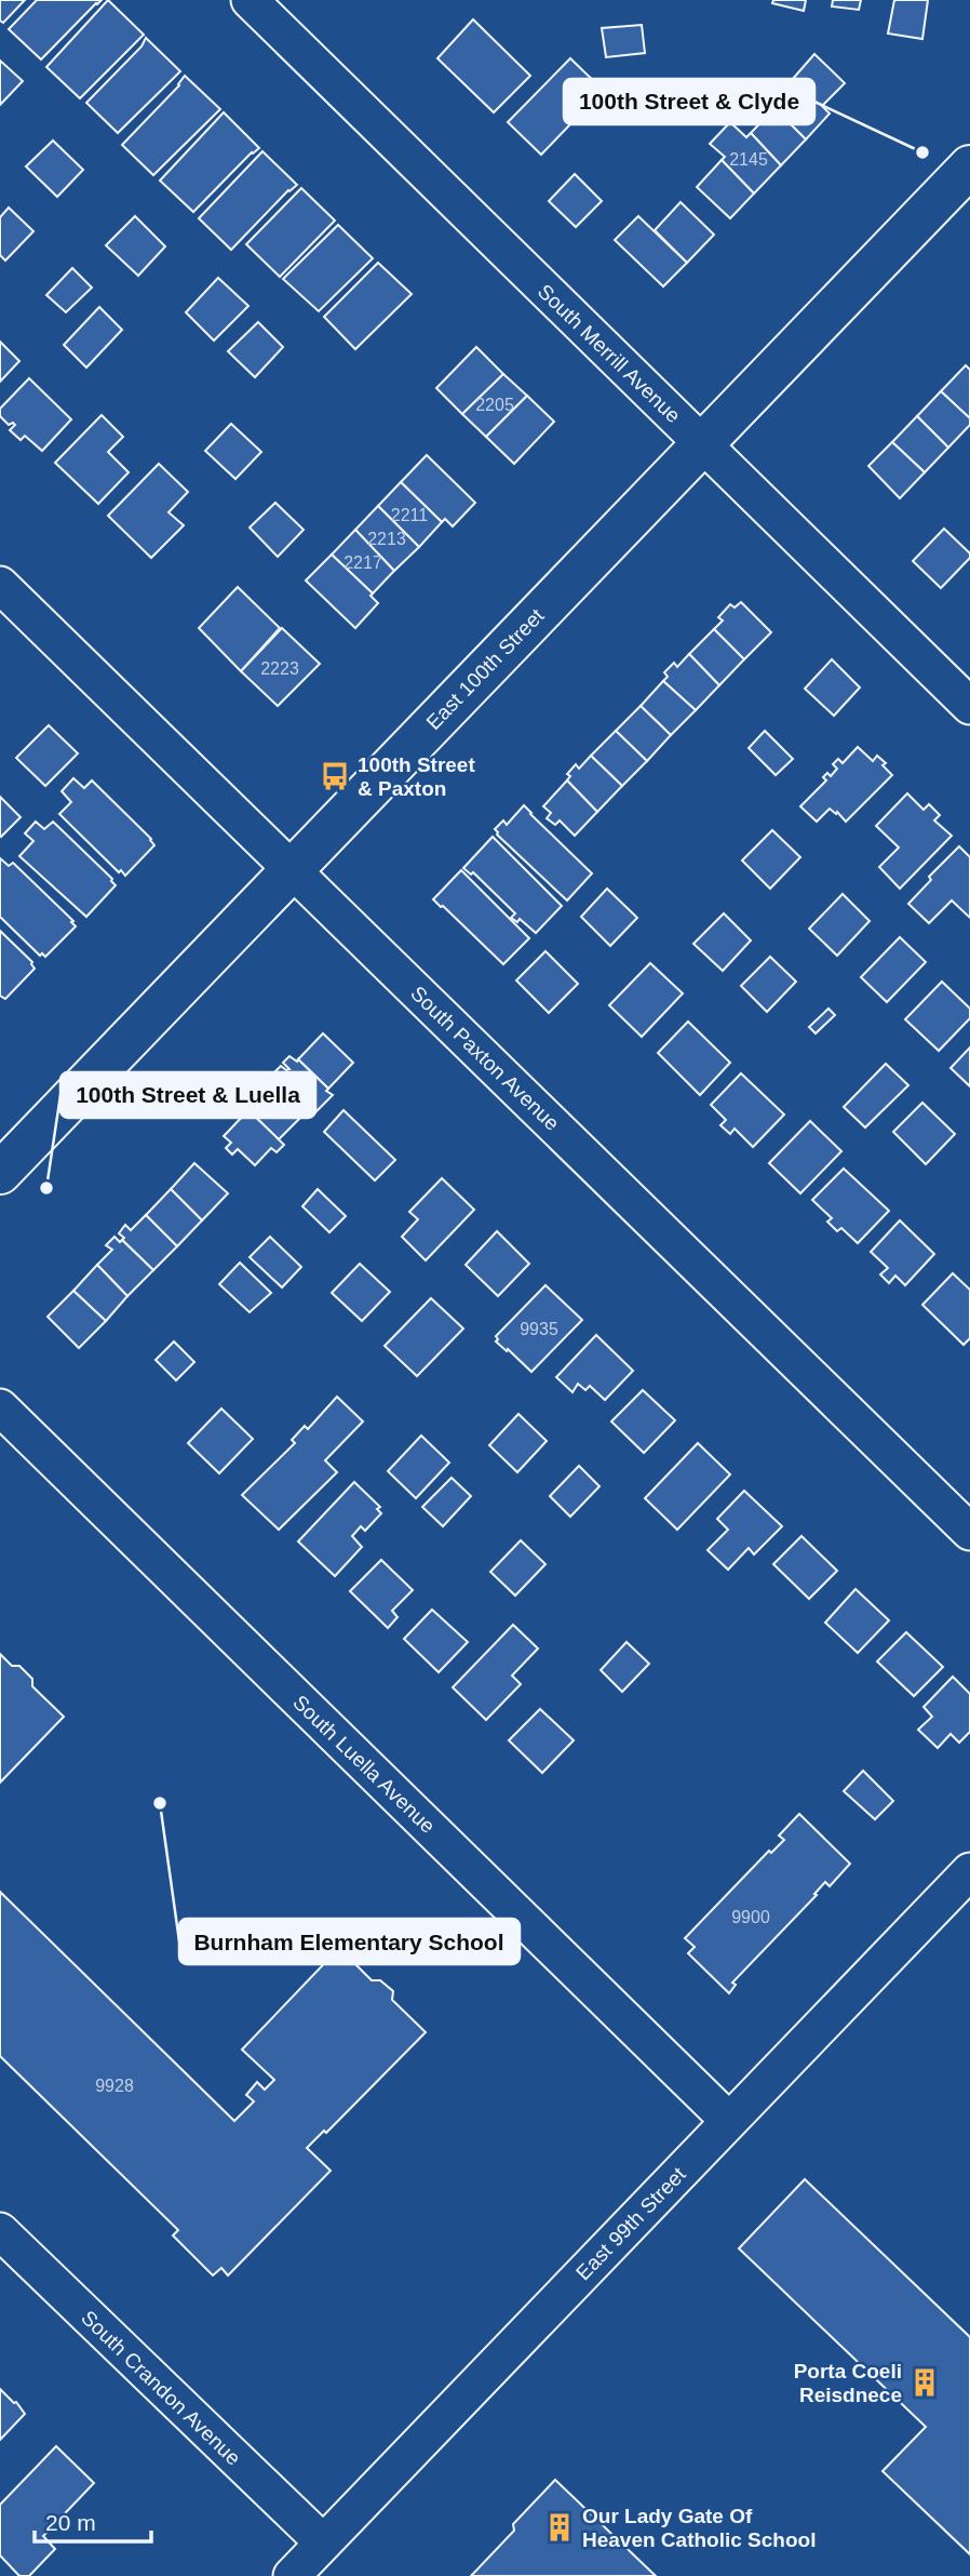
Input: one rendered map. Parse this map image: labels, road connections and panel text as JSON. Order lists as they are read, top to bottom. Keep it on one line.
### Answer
{"streets":{"main road":["East 100th Street"],"street":["South Merrill Avenue","South Paxton Avenue","South Luella Avenue","East 99th Street","South Crandon Avenue"]},"crossings":[["South Merrill Avenue","East 100th Street"],["East 100th Street","South Paxton Avenue"],["South Luella Avenue","East 99th Street"],["East 99th Street","South Crandon Avenue"]],"places":{"other":["100th Street & Clyde","100th Street & Luella","Burnham Elementary School"],"bus stop":["100th Street & Paxton"],"building":["Porta Coeli Reisdnece","Our Lady Gate Of Heaven Catholic School"]},"house_numbers":["2145","2205","2211","2213","2217","2223","9935","9900","9928"],"scale_bar":"20 m"}
